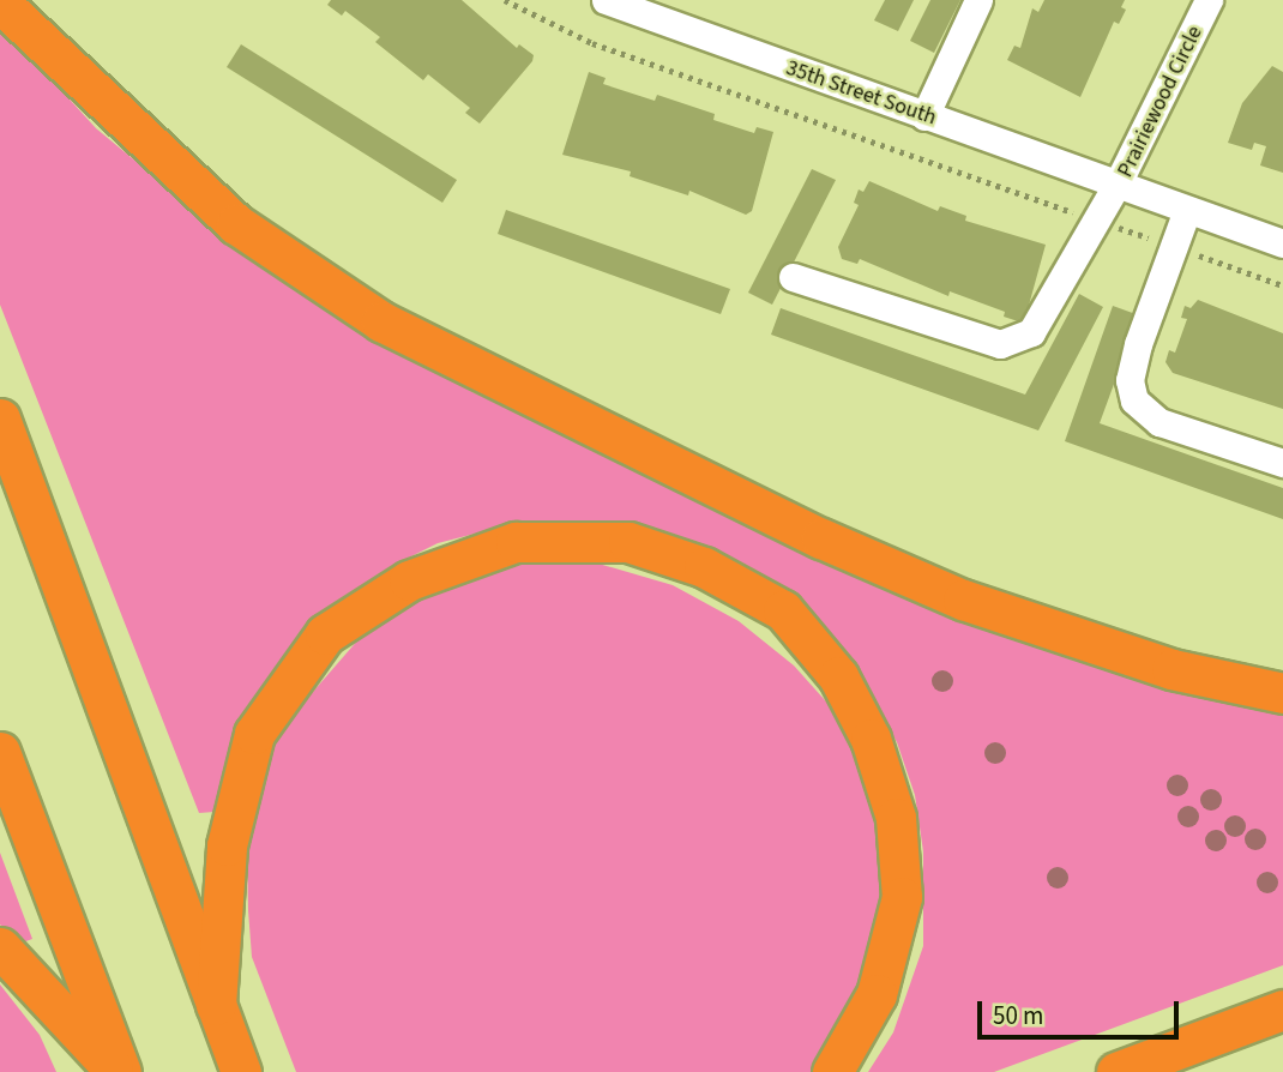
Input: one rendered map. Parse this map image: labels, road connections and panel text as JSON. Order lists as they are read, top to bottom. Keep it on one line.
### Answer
{"streets":{"street":["35th Street South","Prairiewood Circle"]},"crossings":[["35th Street South","Prairiewood Circle"]],"scale_bar":"50 m"}
